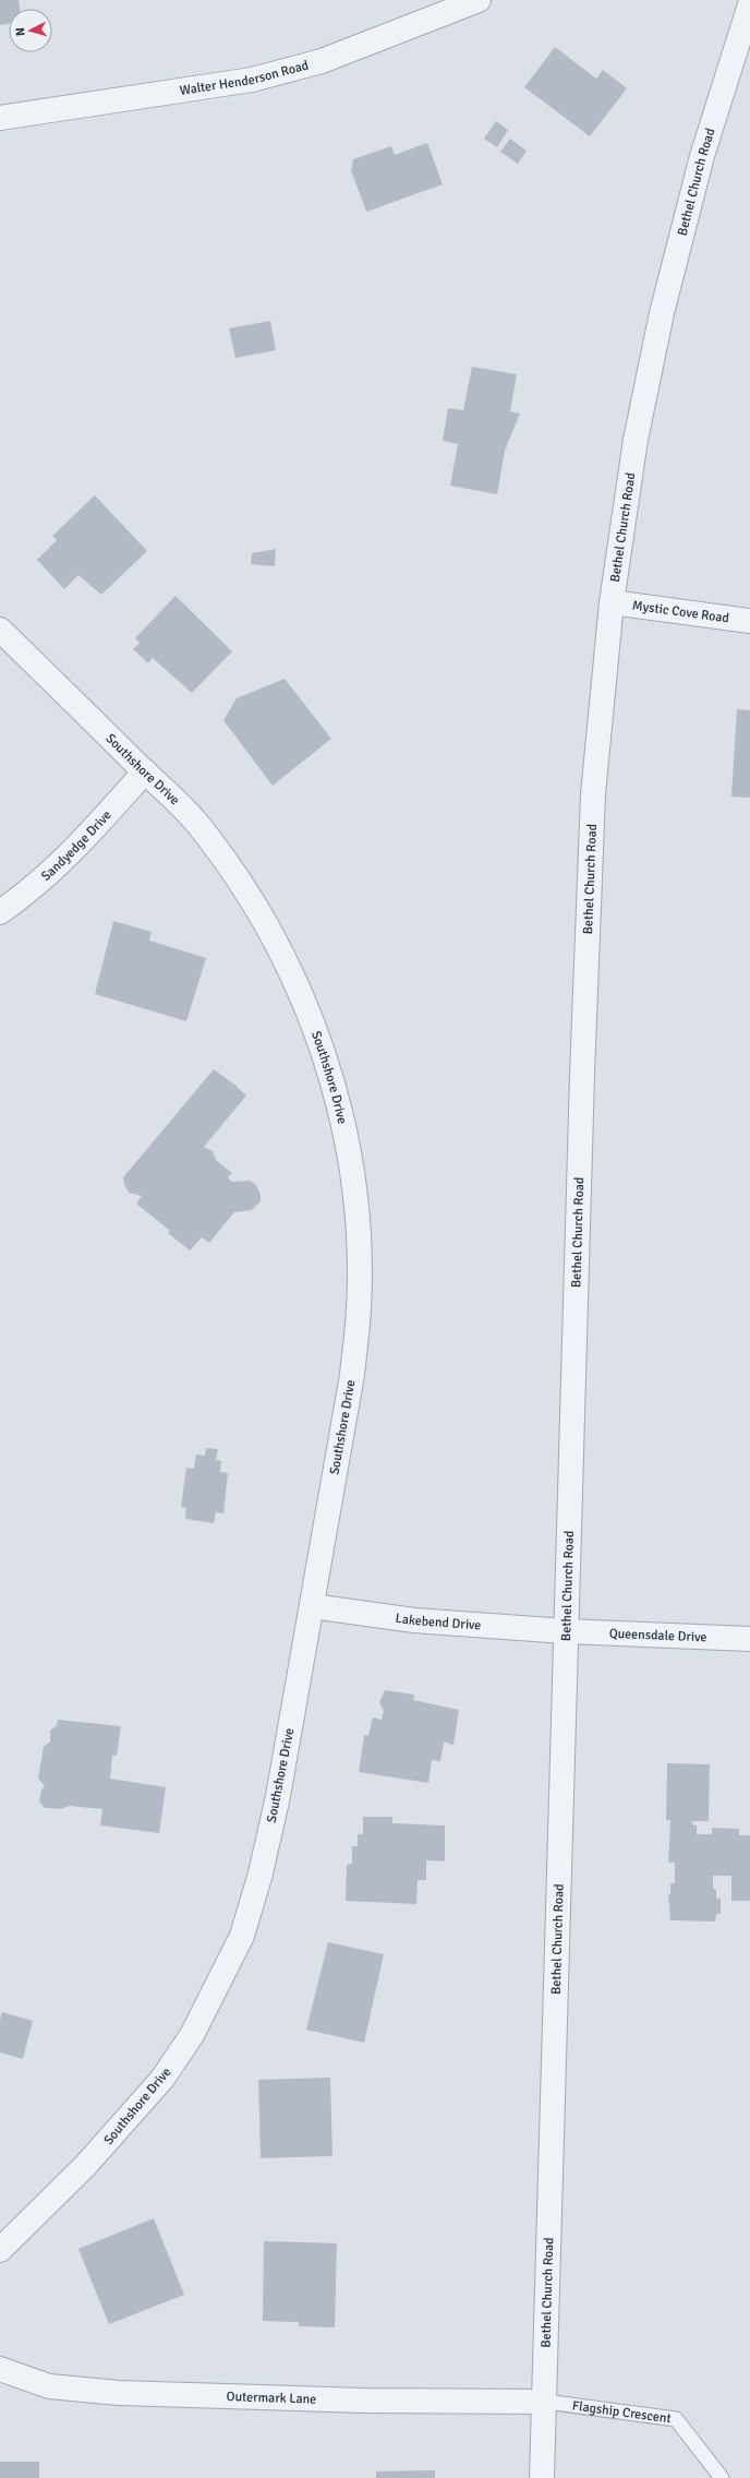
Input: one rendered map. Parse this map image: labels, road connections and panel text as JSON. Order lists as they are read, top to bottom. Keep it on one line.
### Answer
{"streets":{"street":["Walter Henderson Road","Bethel Church Road","Mystic Cove Road","Southshore Drive","Sandyedge Drive","Lakebend Drive","Queensdale Drive","Outermark Lane"],"lane":["Flagship Crescent"]},"crossings":[["Bethel Church Road","Mystic Cove Road"],["Bethel Church Road","Lakebend Drive"],["Bethel Church Road","Queensdale Drive"],["Bethel Church Road","Outermark Lane"],["Bethel Church Road","Flagship Crescent"],["Southshore Drive","Sandyedge Drive"],["Southshore Drive","Lakebend Drive"],["Lakebend Drive","Queensdale Drive"],["Outermark Lane","Flagship Crescent"]],"north":"left"}
